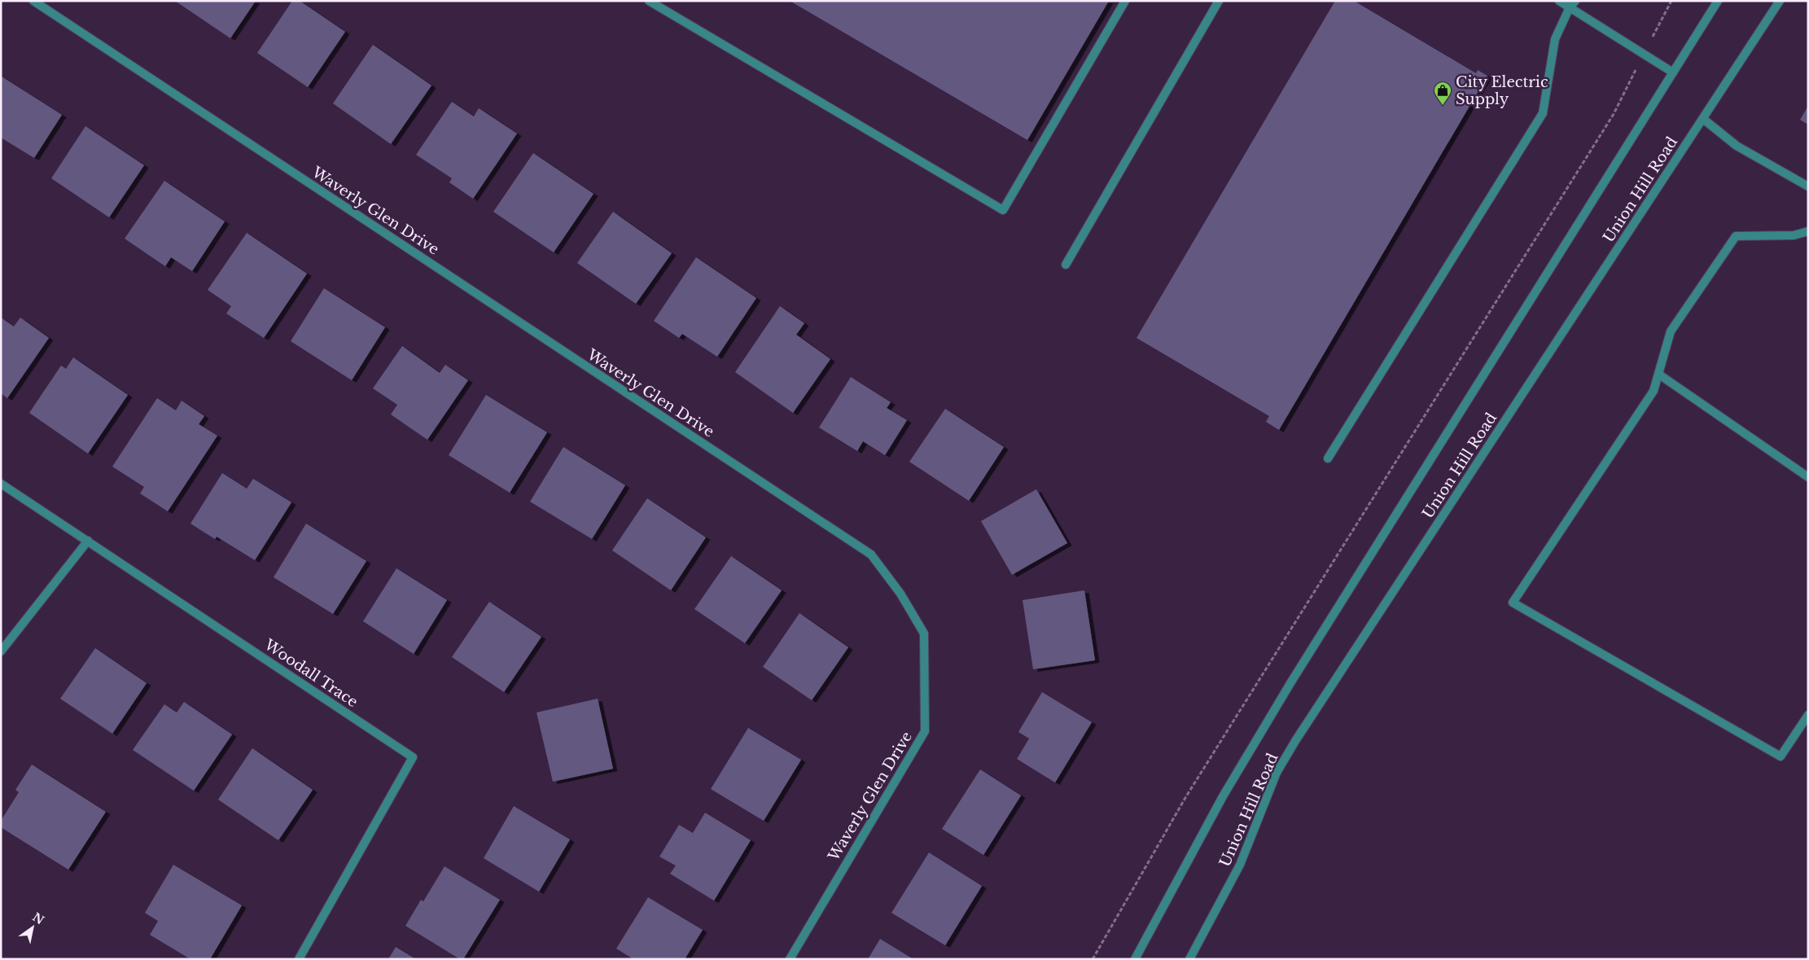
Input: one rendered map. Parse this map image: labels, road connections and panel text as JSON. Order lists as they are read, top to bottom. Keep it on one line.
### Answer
{"streets":{"street":["Union Hill Road","Waverly Glen Drive","Woodall Trace"]},"places":{"shop":["City Electric Supply"]},"north":"top right"}
